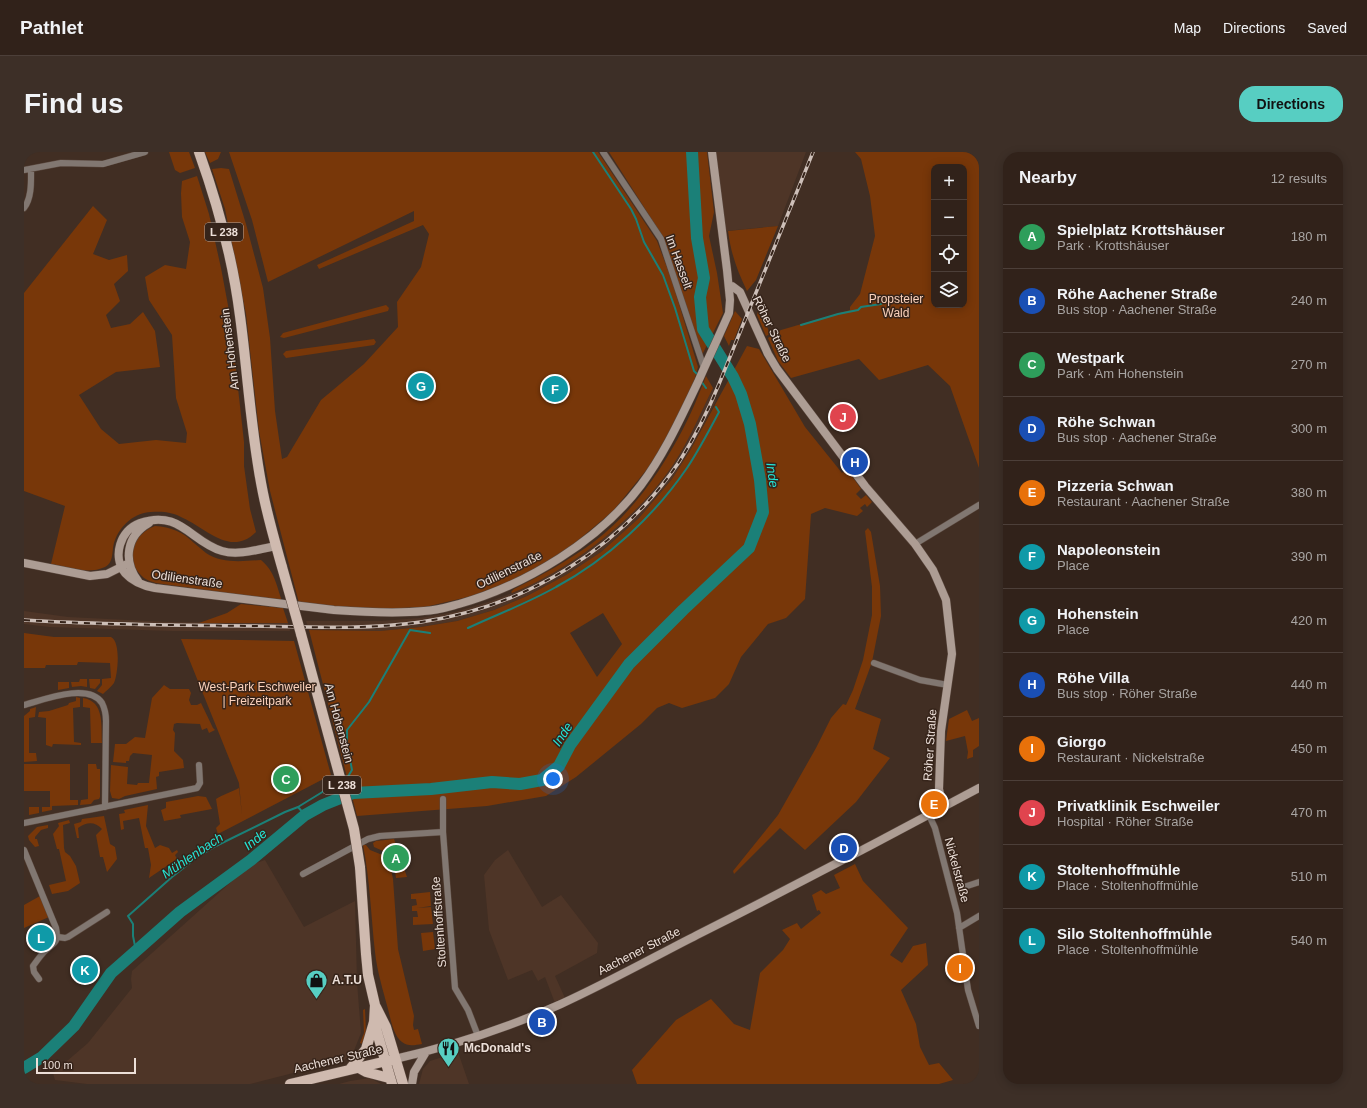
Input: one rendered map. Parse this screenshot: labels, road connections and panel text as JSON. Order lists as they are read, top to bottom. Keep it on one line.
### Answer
{"streets":{"main road":["L 238","Röher Straße","Am Hohenstein","Odilienstraße","Aachener Straße"],"street":["Im Hasselt","Nickelstraße","Stoltenhoffstraße"]},"crossings":[["L 238","Am Hohenstein"],["L 238","Aachener Straße"],["Im Hasselt","Odilienstraße"],["Röher Straße","Odilienstraße"],["Röher Straße","Aachener Straße"],["Am Hohenstein","Aachener Straße"],["Nickelstraße","Aachener Straße"],["Stoltenhoffstraße","Aachener Straße"]],"water":["Inde","Mühlenbach"],"parks":["Propsteier Wald","West-Park Eschweiler | Freizeitpark"],"places":{"shop":["A.T.U"],"restaurant":["McDonald's"]},"scale_bar":"100 m","page":{"header":"Pathlet","nav":["Map","Directions","Saved"],"buttons":"Directions","title":"Find us","heading":["Nearby","12 results"],"map_buttons":["+","−"],"list":[{"mark":"A","name":"Spielplatz Krottshäuser","note":"Park · Krottshäuser","value":"180 m"},{"mark":"B","name":"Röhe Aachener Straße","note":"Bus stop · Aachener Straße","value":"240 m"},{"mark":"C","name":"Westpark","note":"Park · Am Hohenstein","value":"270 m"},{"mark":"D","name":"Röhe Schwan","note":"Bus stop · Aachener Straße","value":"300 m"},{"mark":"E","name":"Pizzeria Schwan","note":"Restaurant · Aachener Straße","value":"380 m"},{"mark":"F","name":"Napoleonstein","note":"Place","value":"390 m"},{"mark":"G","name":"Hohenstein","note":"Place","value":"420 m"},{"mark":"H","name":"Röhe Villa","note":"Bus stop · Röher Straße","value":"440 m"},{"mark":"I","name":"Giorgo","note":"Restaurant · Nickelstraße","value":"450 m"},{"mark":"J","name":"Privatklinik Eschweiler","note":"Hospital · Röher Straße","value":"470 m"},{"mark":"K","name":"Stoltenhoffmühle","note":"Place · Stoltenhoffmühle","value":"510 m"},{"mark":"L","name":"Silo Stoltenhoffmühle","note":"Place · Stoltenhoffmühle","value":"540 m"}],"pins":["G","F","J","H","C","E","D","A","L","I","K","B"],"scale":"100 m"}}
